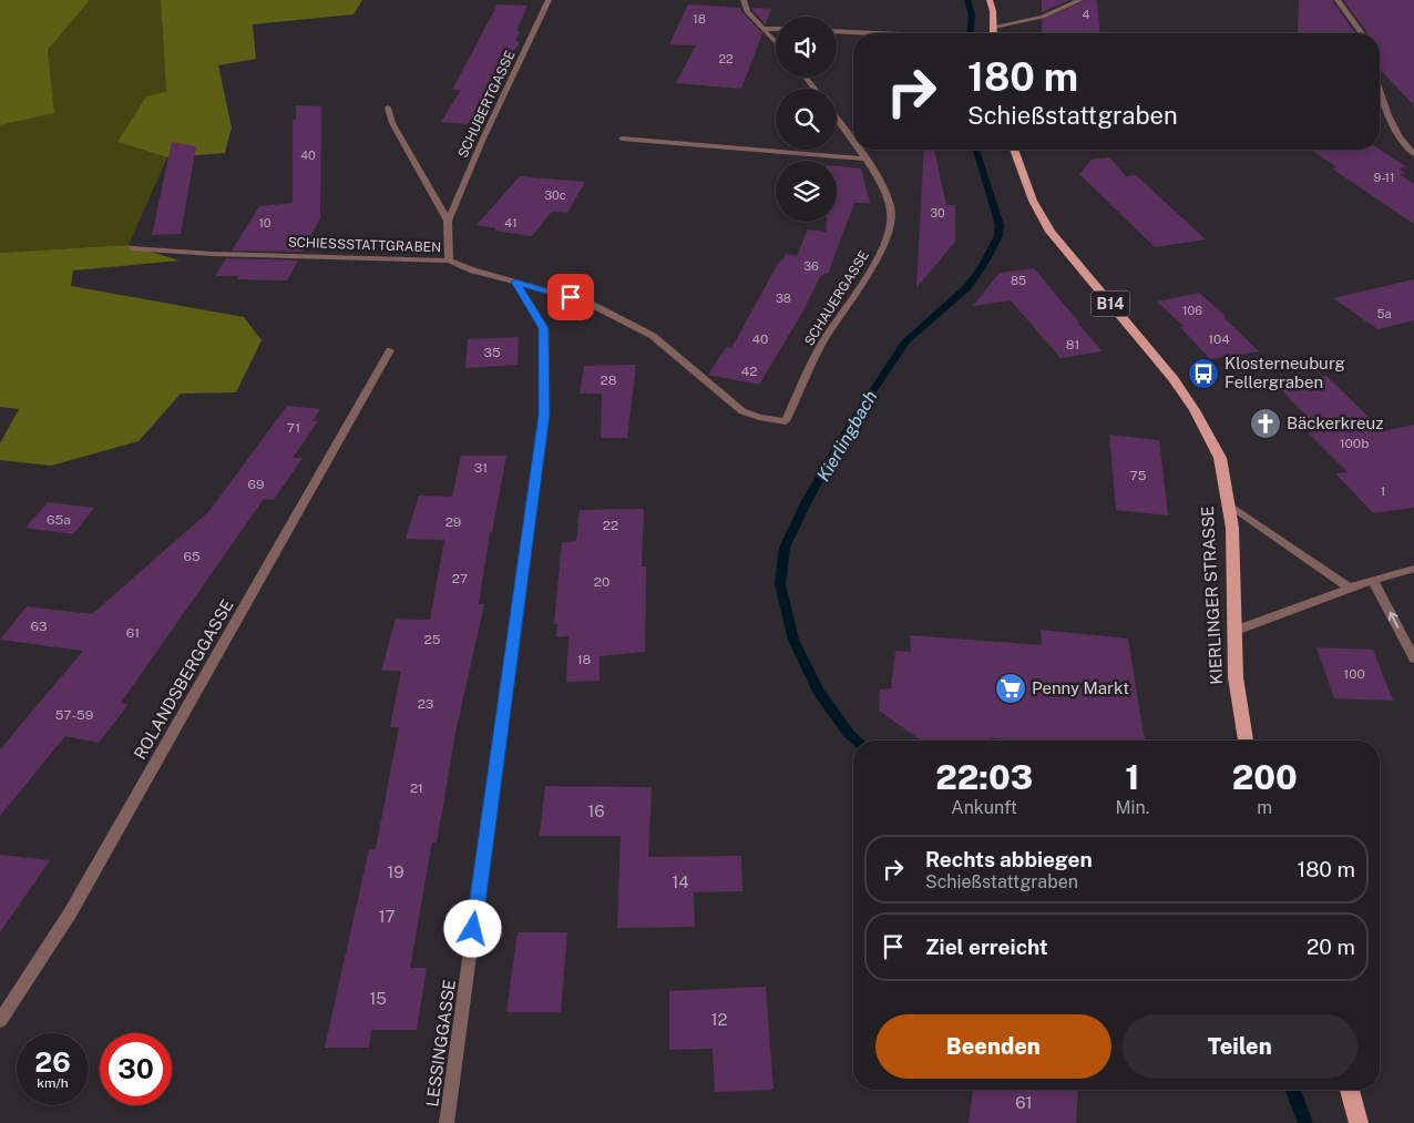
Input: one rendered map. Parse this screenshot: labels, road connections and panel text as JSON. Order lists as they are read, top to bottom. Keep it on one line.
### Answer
{"streets":{"main road":["B14","KIERLINGER STRASSE"],"street":["SCHUBERTGASSE","SCHIESSSTATTGRABEN","SCHAUERGASSE","ROLANDSBERGGASSE","LESSINGGASSE"]},"crossings":[["SCHUBERTGASSE","SCHIESSSTATTGRABEN"],["SCHIESSSTATTGRABEN","SCHAUERGASSE"],["SCHIESSSTATTGRABEN","LESSINGGASSE"]],"water":["Kierlingbach"],"places":{"bus stop":["Klosterneuburg Fellergraben"],"church":["Bäckerkreuz"],"supermarket":["Penny Markt"]},"house_numbers":["4","18","22","40","9-11","30c","30","10","41","36","85","38","106","5a","40","104","81","35","42","28","71","100b","31","75","69","1","65a","29","22","65","27","20","63","61","25","18","100","23","57-59","21","16","19","14","17","15","12","61"],"page":{"turn":["180 m","Schießstattgraben"],"eta":["22:03","Ankunft","1","Min.","200","m"],"list":[{"name":"Rechts abbiegen","note":"Schießstattgraben","value":"180 m"},{"name":"Ziel erreicht","value":"20 m"}],"buttons":["Beenden","Teilen"],"speed":"26 km/h","limit":"30"}}
